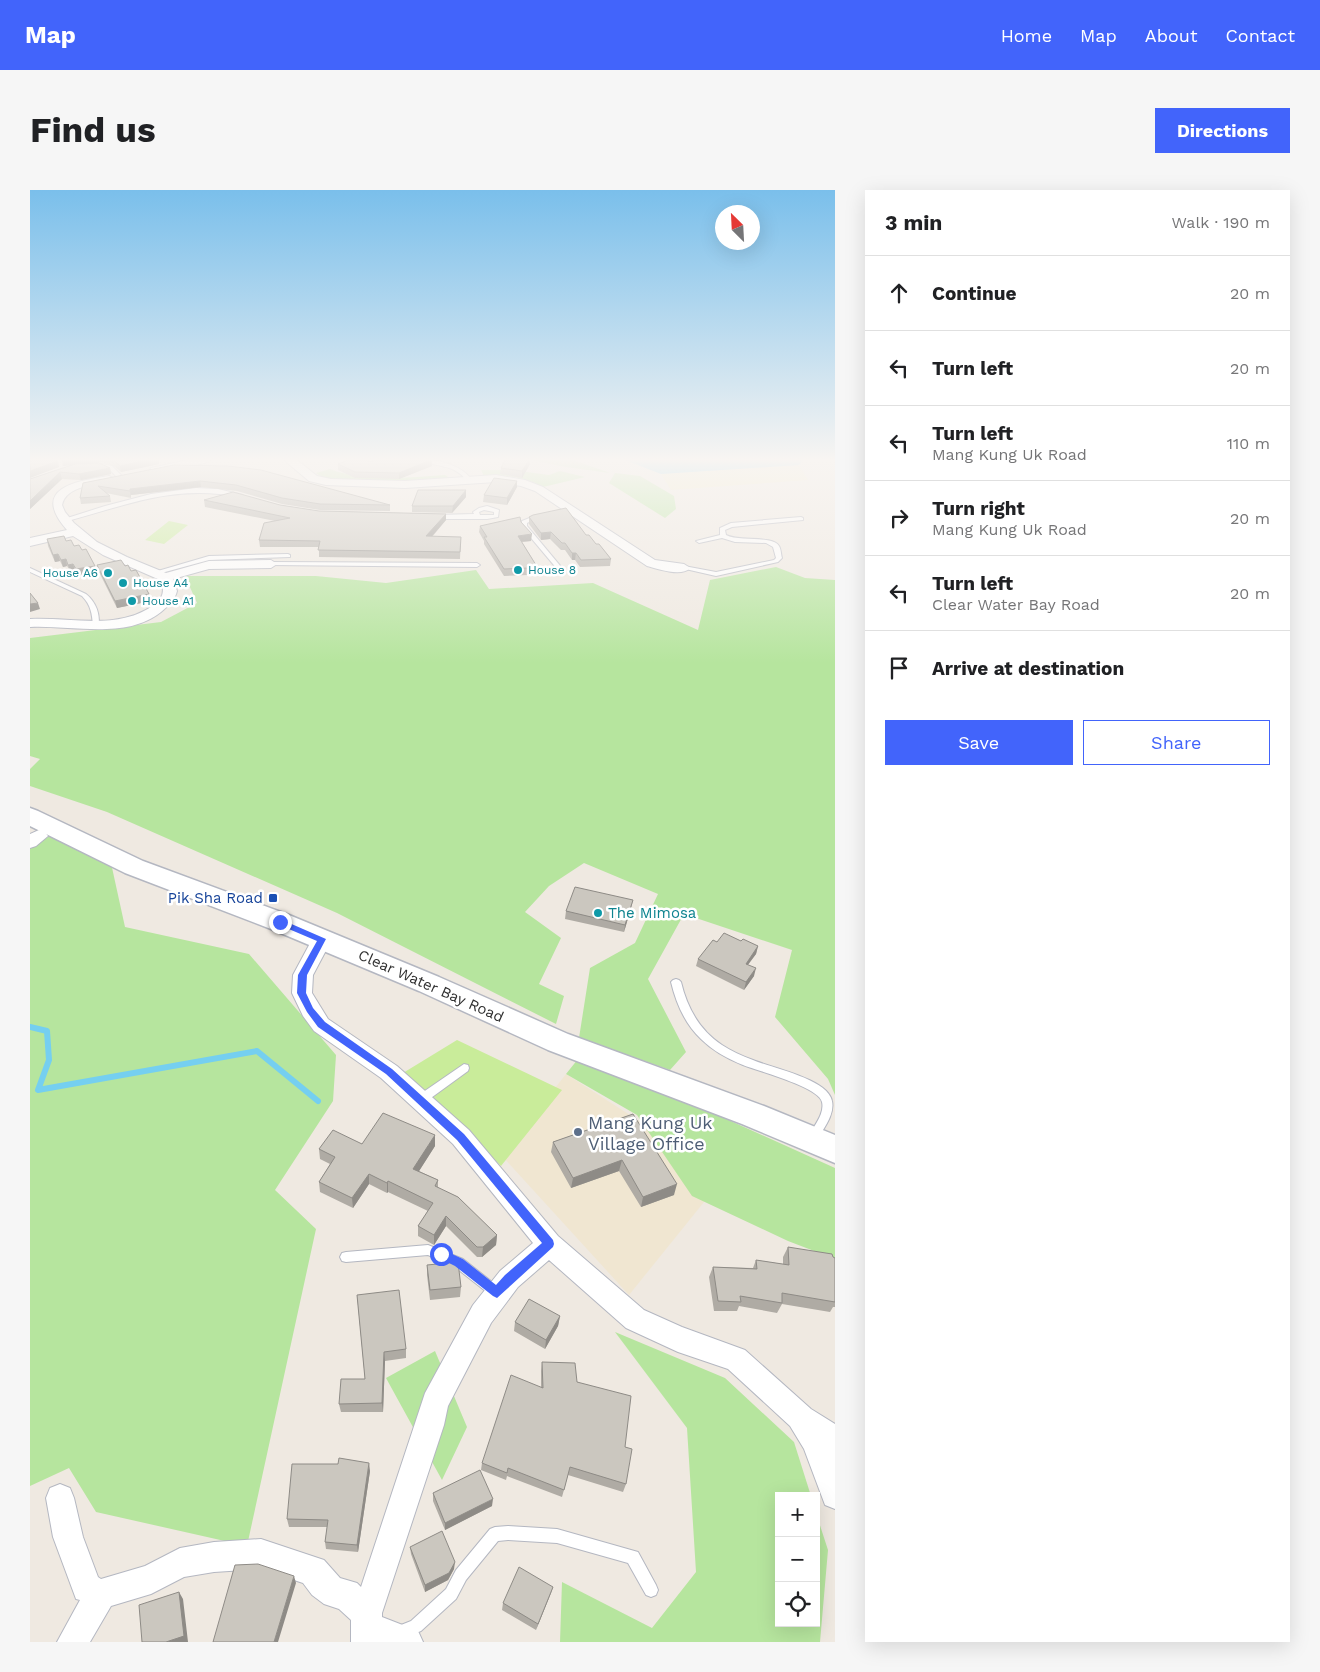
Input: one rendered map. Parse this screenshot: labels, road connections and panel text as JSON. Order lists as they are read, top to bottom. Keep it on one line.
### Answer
{"streets":{"main road":["Clear Water Bay Road"]},"places":{"other":["House 8","House A6","House A4","House A1","The Mimosa","Mang Kung Uk Village Office"],"transit":["Pik Sha Road"]},"north":"top left","page":{"header":"Map","nav":["Home","Map","About","Contact"],"buttons":["Directions",["Save","Share"]],"title":"Find us","heading":["3 min","Walk · 190 m"],"list":[["Continue","20 m"],["Turn left","20 m"],["Turn left","Mang Kung Uk Road","110 m"],["Turn right","Mang Kung Uk Road","20 m"],["Turn left","Clear Water Bay Road","20 m"],"Arrive at destination"],"map_buttons":["+","−"]}}
